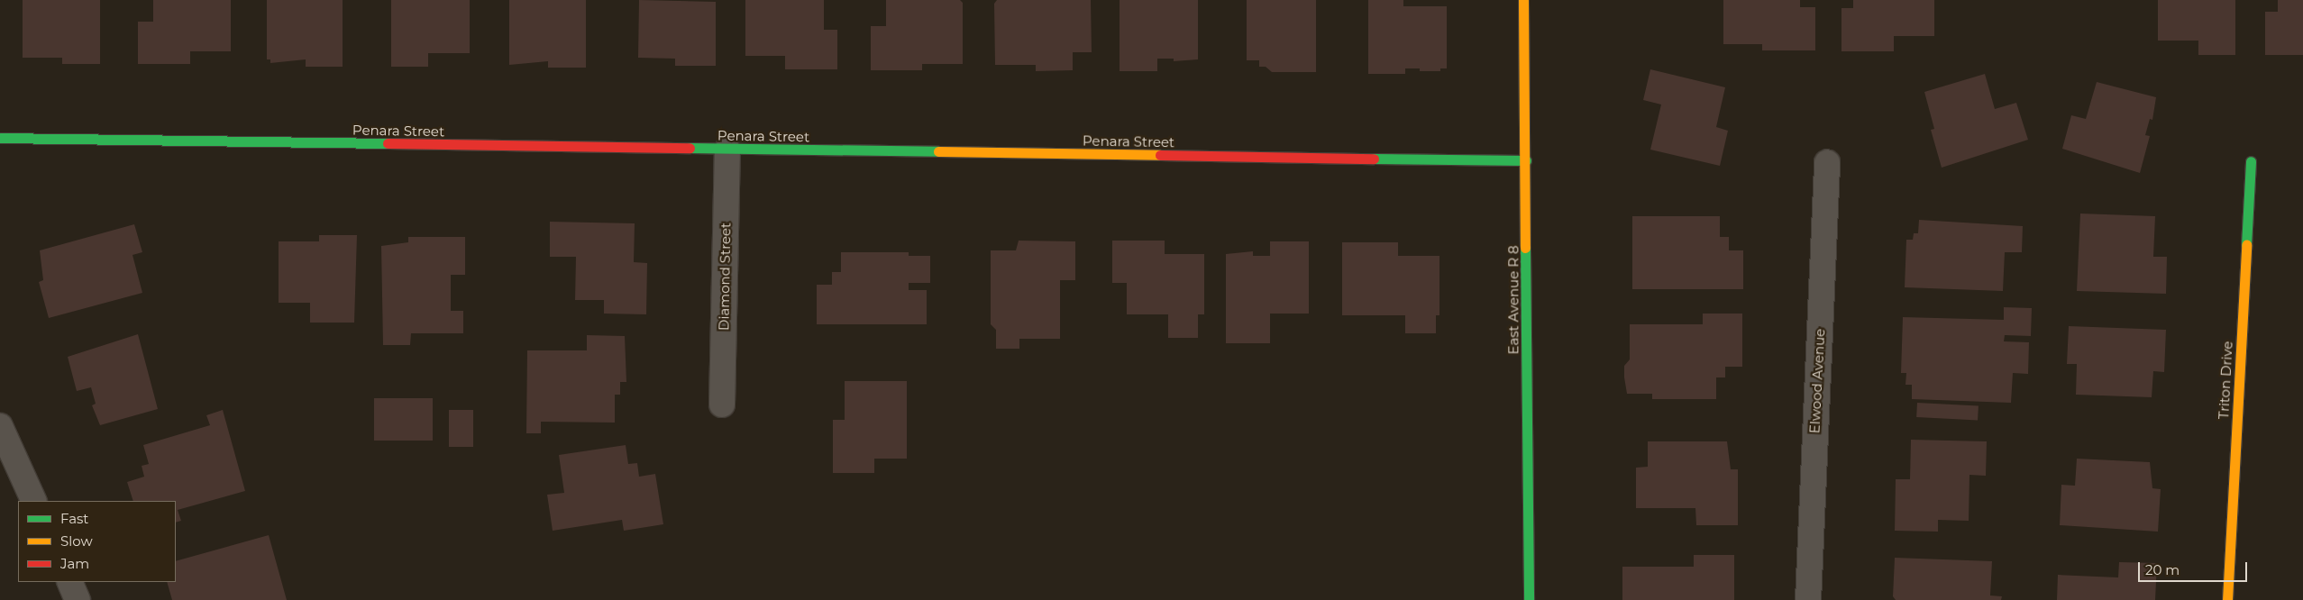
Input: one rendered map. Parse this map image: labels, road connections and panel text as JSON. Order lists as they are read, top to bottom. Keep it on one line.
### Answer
{"streets":{"street":["Penara Street","Diamond Street","East Avenue R 8","Triton Drive","Elwood Avenue"]},"crossings":[["Penara Street","Diamond Street"],["Penara Street","East Avenue R 8"]],"legend":["Fast","Slow","Jam"],"scale_bar":"20 m"}
